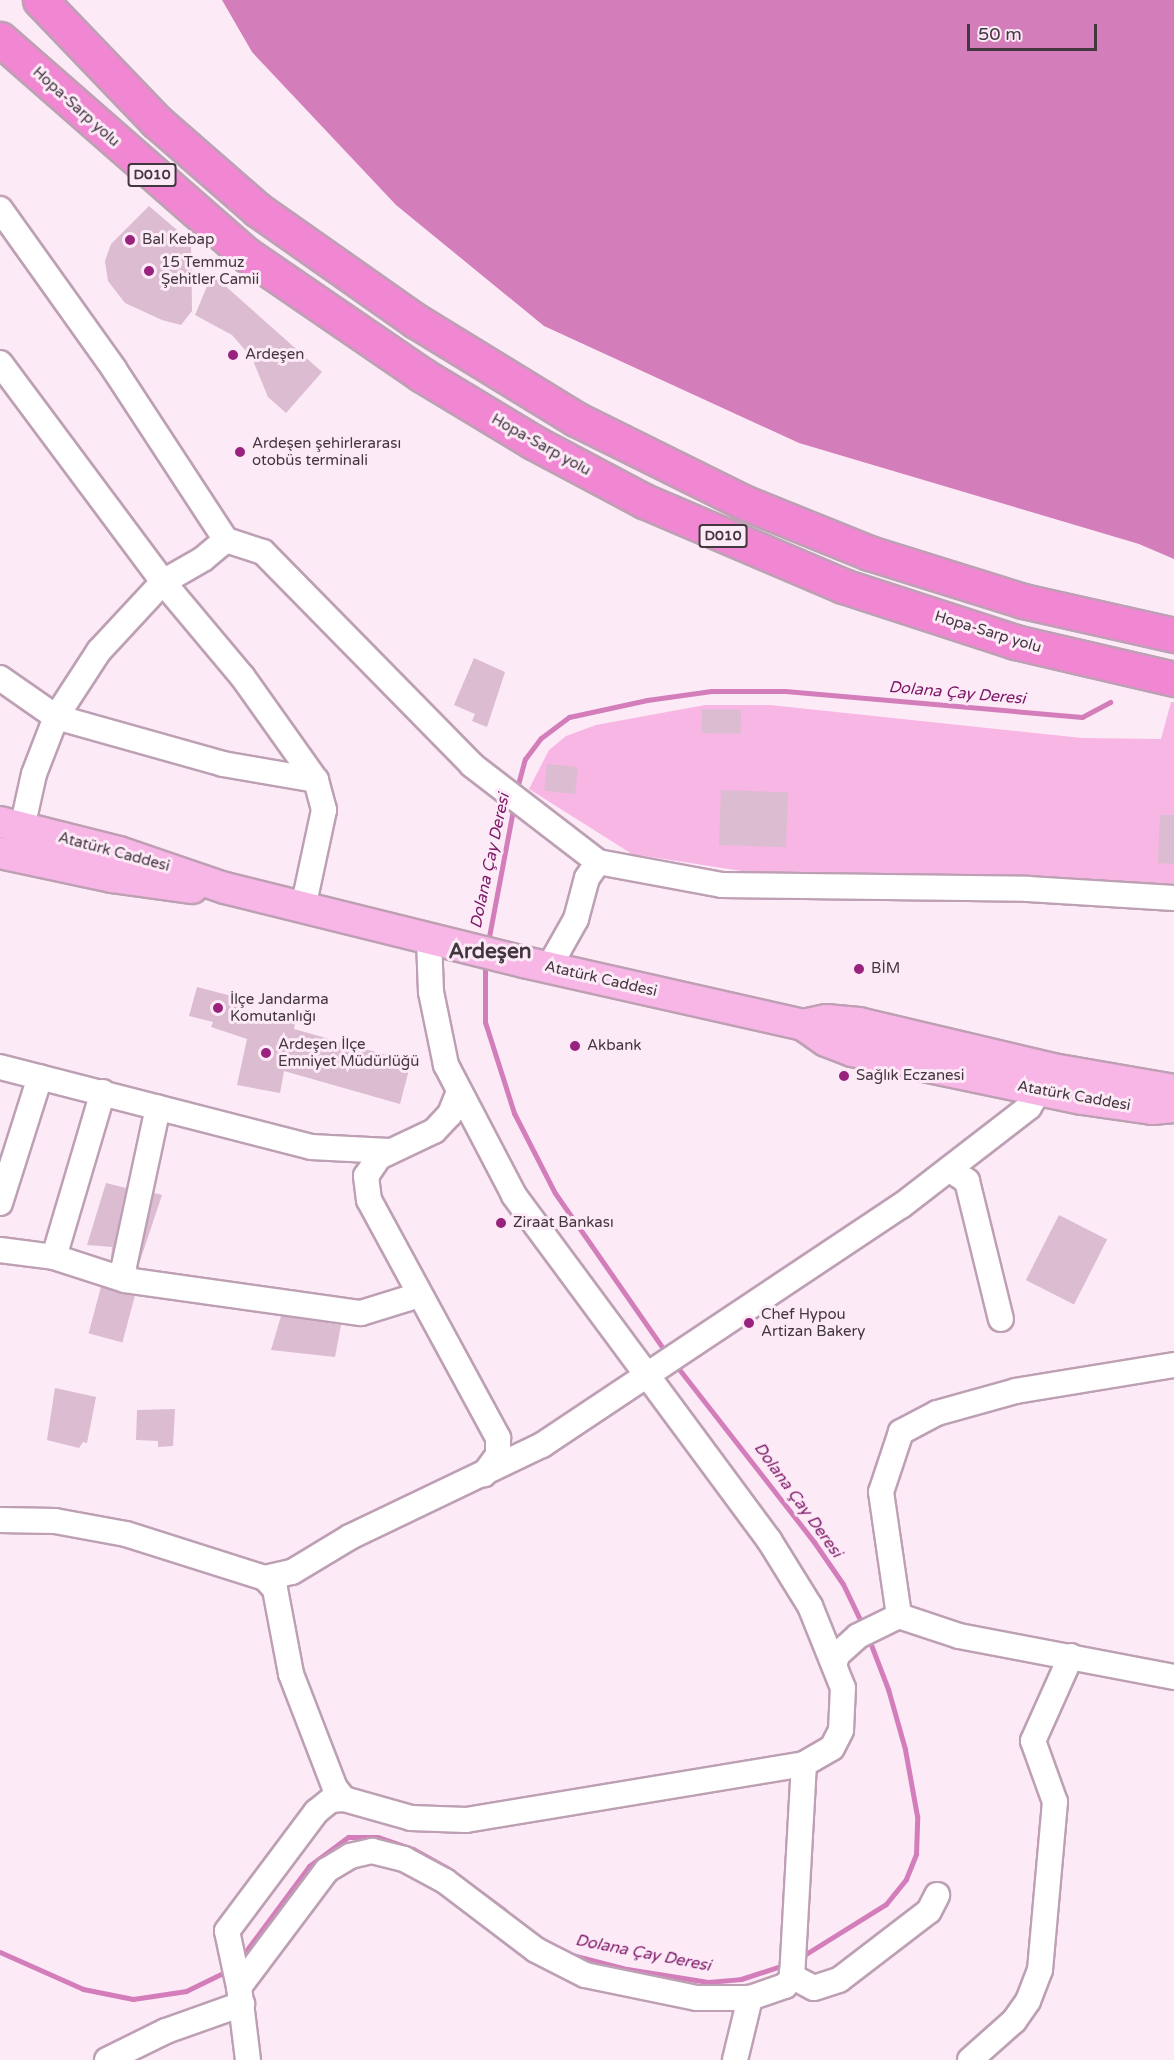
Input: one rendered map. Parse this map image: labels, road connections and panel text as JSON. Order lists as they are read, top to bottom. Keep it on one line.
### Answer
{"streets":{"highway":["Hopa-Sarp yolu","D010"],"main road":["Atatürk Caddesi"]},"districts":["Ardeşen"],"water":["Dolana Çay Deresi"],"places":["Bal Kebap","15 Temmuz Şehitler Camii","Ardeşen","Ardeşen şehirlerarası otobüs terminali","BİM","İlçe Jandarma Komutanlığı","Akbank","Ardeşen İlçe Emniyet Müdürlüğü","Sağlık Eczanesi","Ziraat Bankası","Chef Hypou Artizan Bakery"],"scale_bar":"50 m"}
